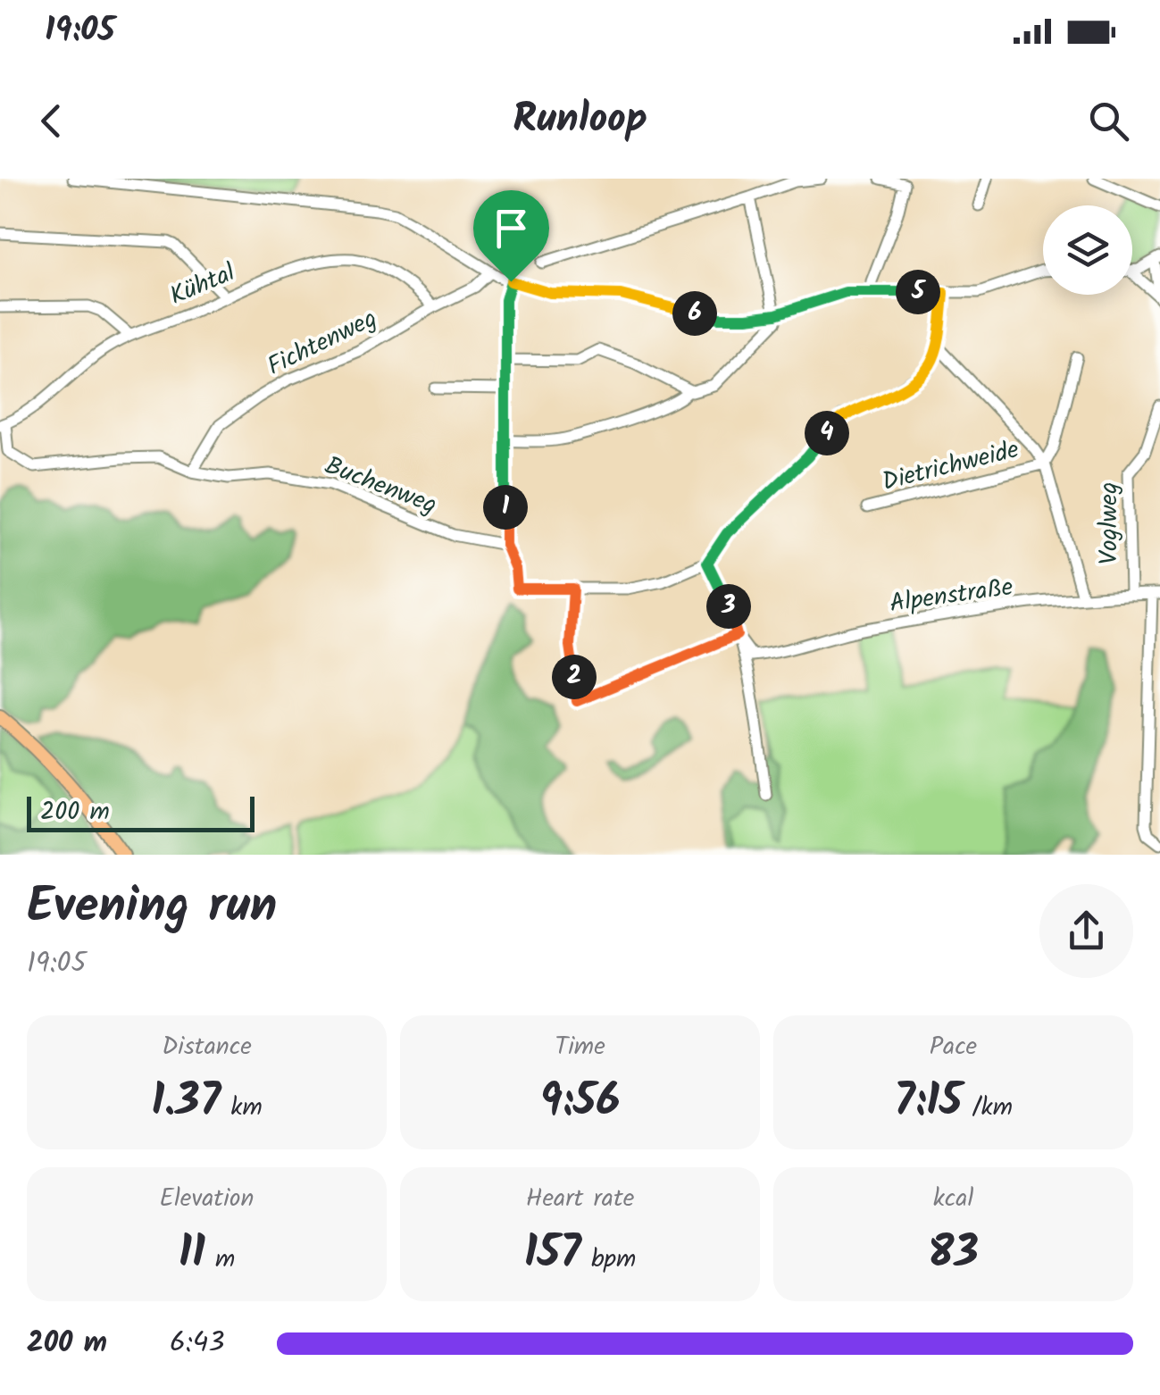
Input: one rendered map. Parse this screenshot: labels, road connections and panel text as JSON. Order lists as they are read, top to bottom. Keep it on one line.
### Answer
{"streets":{"street":["Kühtal","Fichtenweg","Dietrichweide","Buchenweg","Voglweg","Alpenstraße"]},"crossings":[["Kühtal","Fichtenweg"],["Kühtal","Buchenweg"],["Fichtenweg","Buchenweg"],["Voglweg","Alpenstraße"]],"scale_bar":"200 m","page":{"status":"19:05","header":"Runloop","pins":["5","6","4","1","3","2"],"scale":"200 m","heading":["Evening run","19:05"],"stats":[["Distance","1.37 km"],["Time","9:56"],["Pace","7:15 /km"],["Elevation","11 m"],["Heart rate","157 bpm"],["kcal","83"]],"list":[{"name":"200 m","note":"6:43"}]}}
